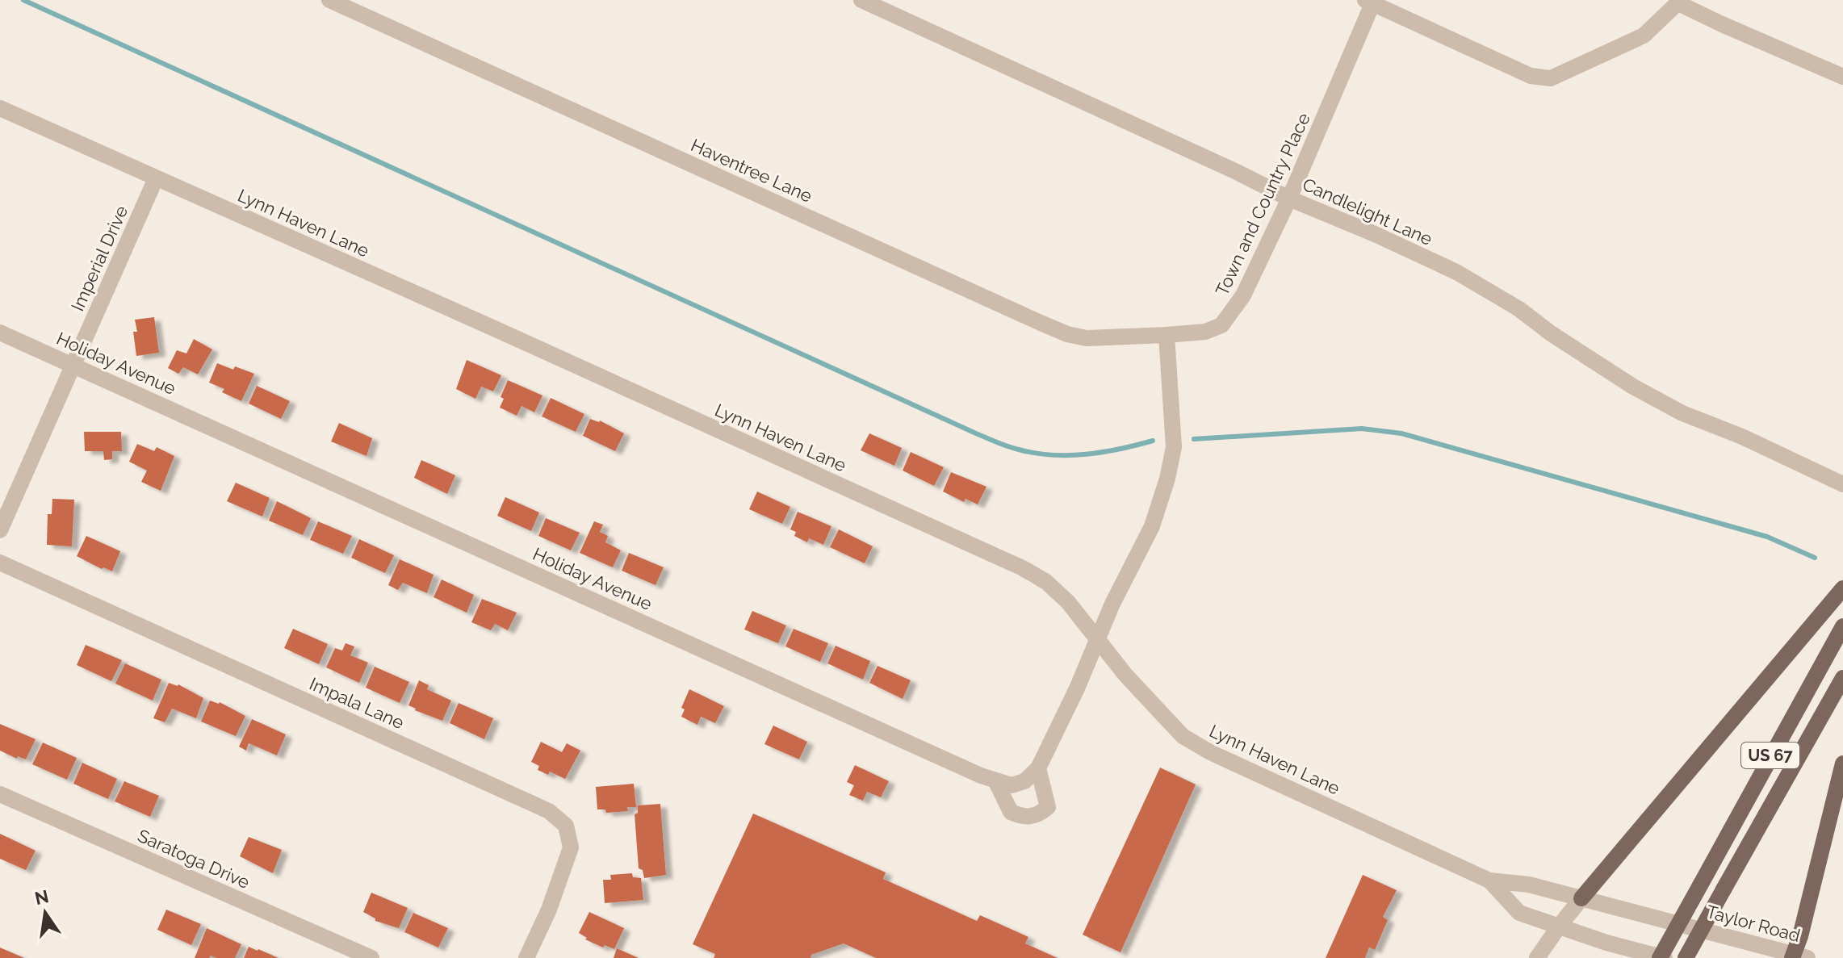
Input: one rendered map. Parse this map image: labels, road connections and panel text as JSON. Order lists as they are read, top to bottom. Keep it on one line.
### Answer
{"streets":{"main road":["US 67"],"street":["Haventree Lane","Town and Country Place","Candlelight Lane","Lynn Haven Lane","Imperial Drive","Holiday Avenue","Impala Lane","Saratoga Drive","Taylor Road"]},"crossings":[["Haventree Lane","Town and Country Place"],["Town and Country Place","Candlelight Lane"],["Lynn Haven Lane","Imperial Drive"],["Lynn Haven Lane","Taylor Road"],["Imperial Drive","Holiday Avenue"]],"north":"top"}
